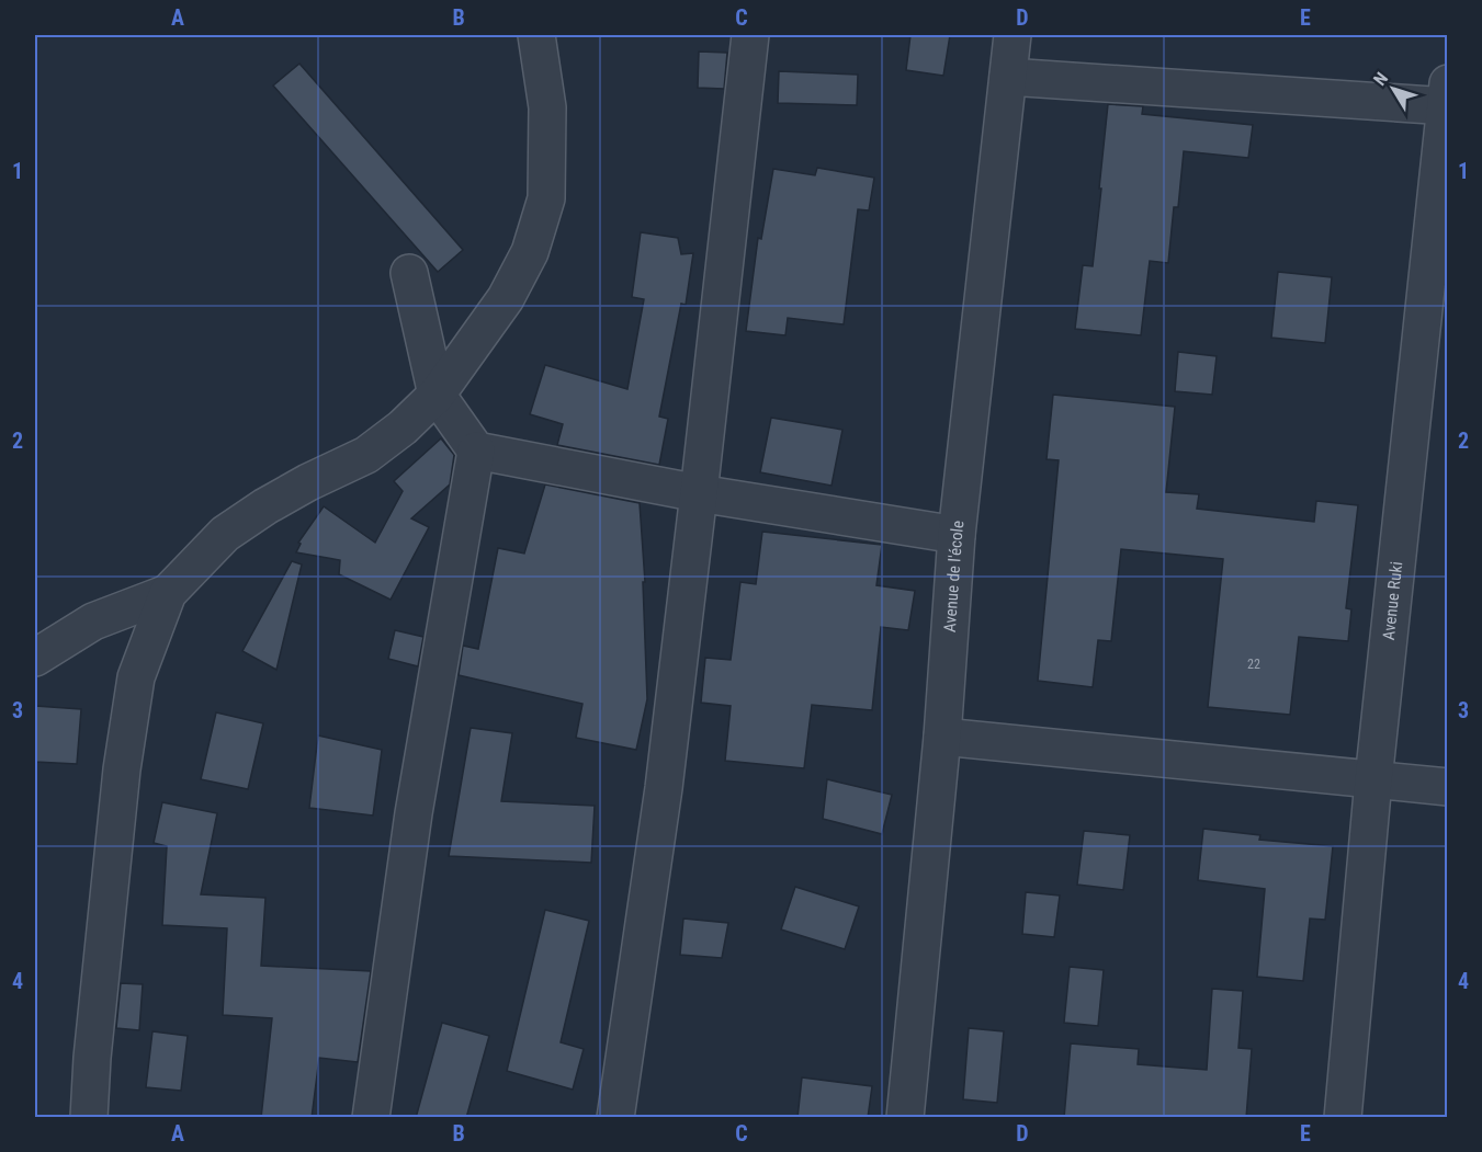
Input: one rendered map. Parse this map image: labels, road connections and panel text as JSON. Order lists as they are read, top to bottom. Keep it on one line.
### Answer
{"streets":{"street":["Avenue de l'école","Avenue Ruki"]},"house_numbers":["22"],"north":"top left","grid":{"columns":["A","B","C","D","E"],"rows":["1","2","3","4"]}}
